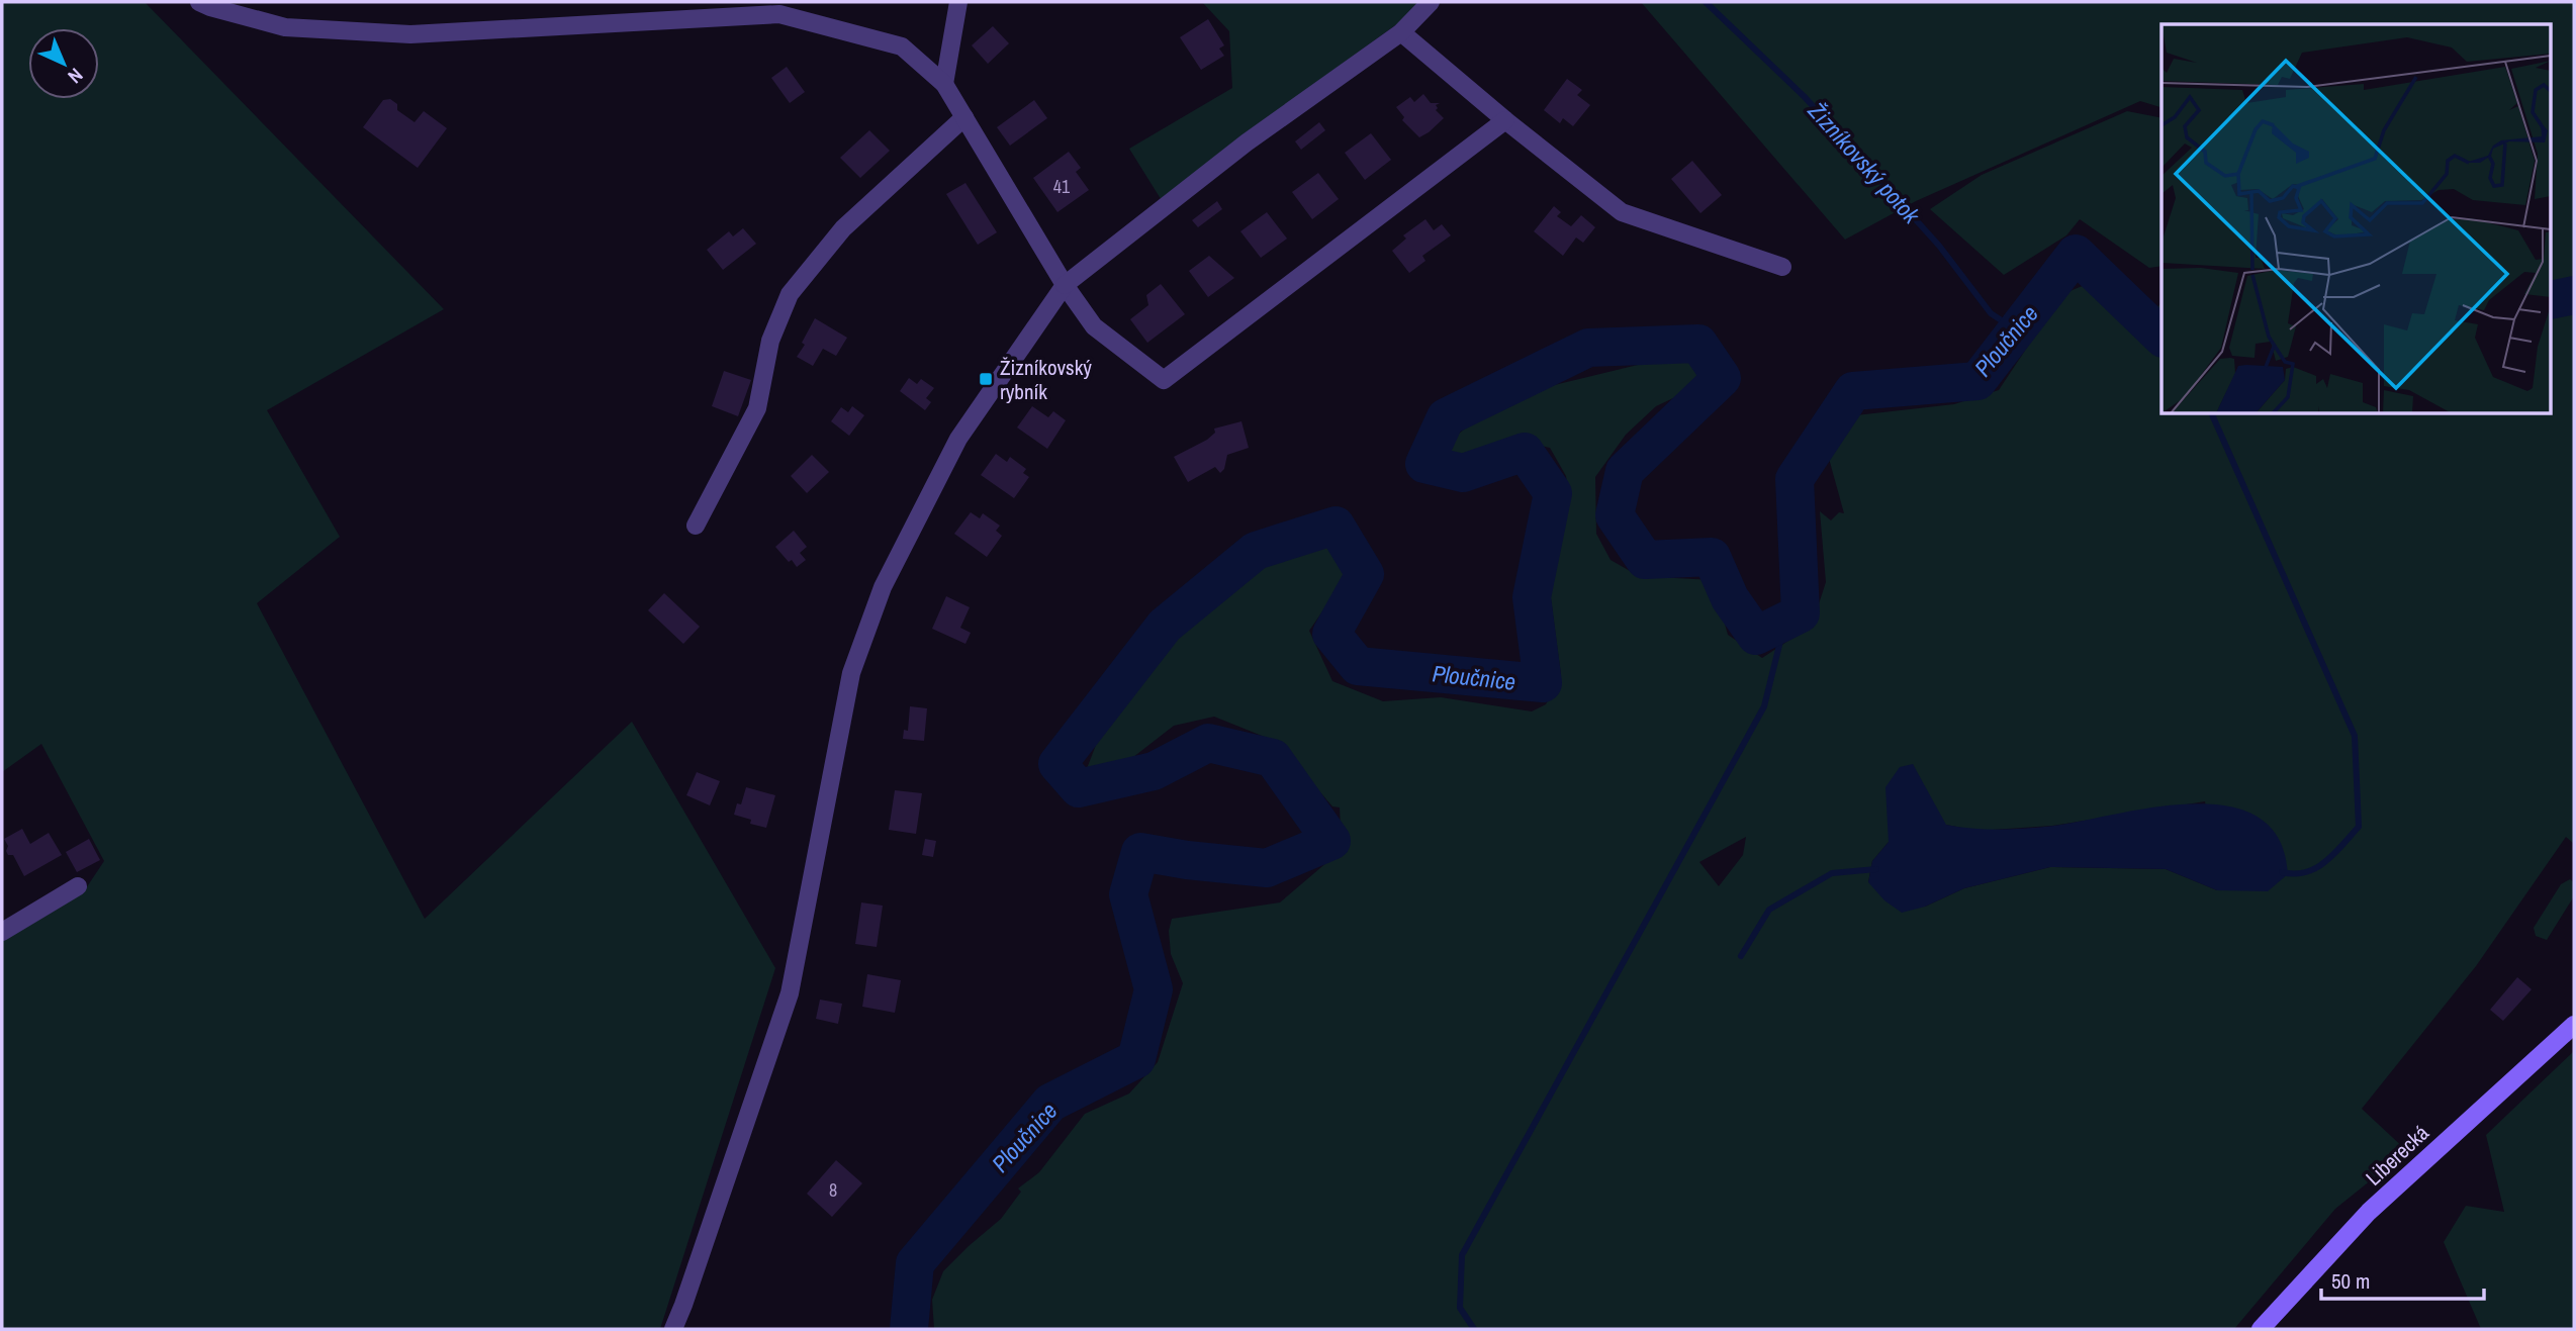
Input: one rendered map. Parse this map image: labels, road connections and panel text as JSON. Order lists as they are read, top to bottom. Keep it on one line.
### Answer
{"streets":{"main road":["Liberecká"]},"water":["Žizníkovský potok","Ploučnice"],"places":{"transit":["Žizníkovský rybník"]},"house_numbers":["41","8"],"scale_bar":"50 m","north":"bottom right"}
